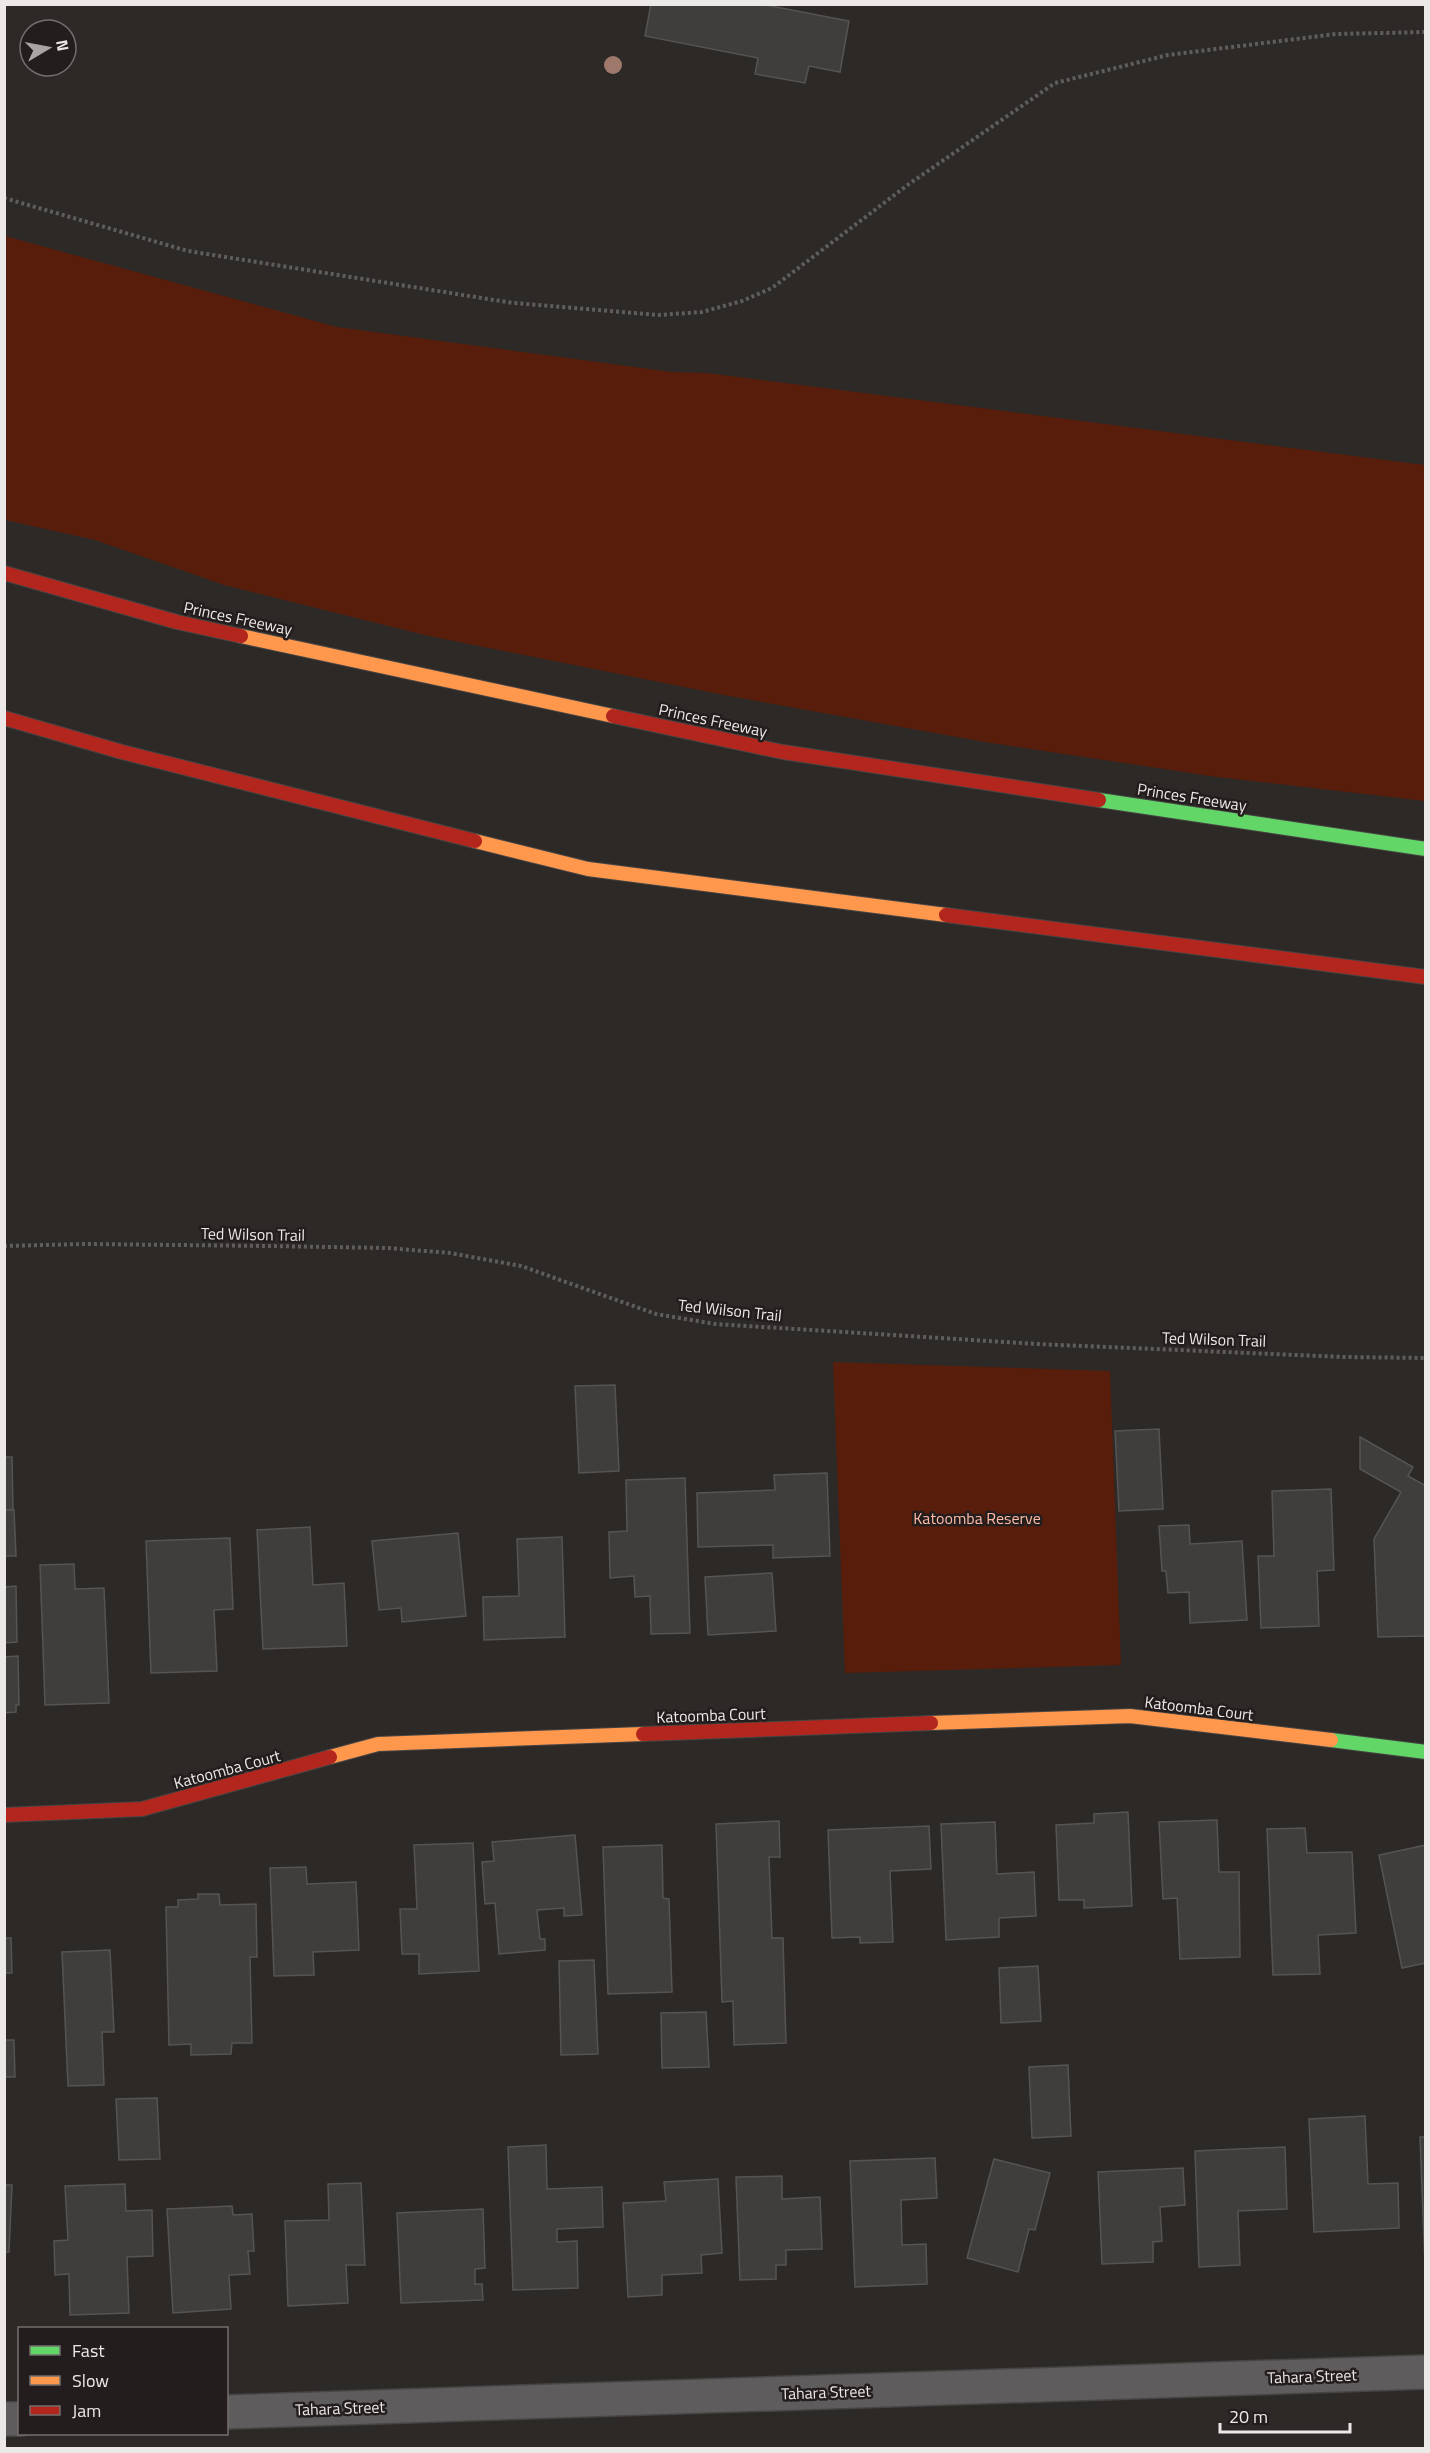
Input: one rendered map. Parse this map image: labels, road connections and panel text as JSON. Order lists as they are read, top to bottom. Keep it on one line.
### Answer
{"streets":{"main road":["Princes Freeway","Katoomba Court"],"street":["Tahara Street"],"path":["Ted Wilson Trail"]},"parks":["Katoomba Reserve"],"legend":["Fast","Slow","Jam"],"scale_bar":"20 m","north":"right"}
